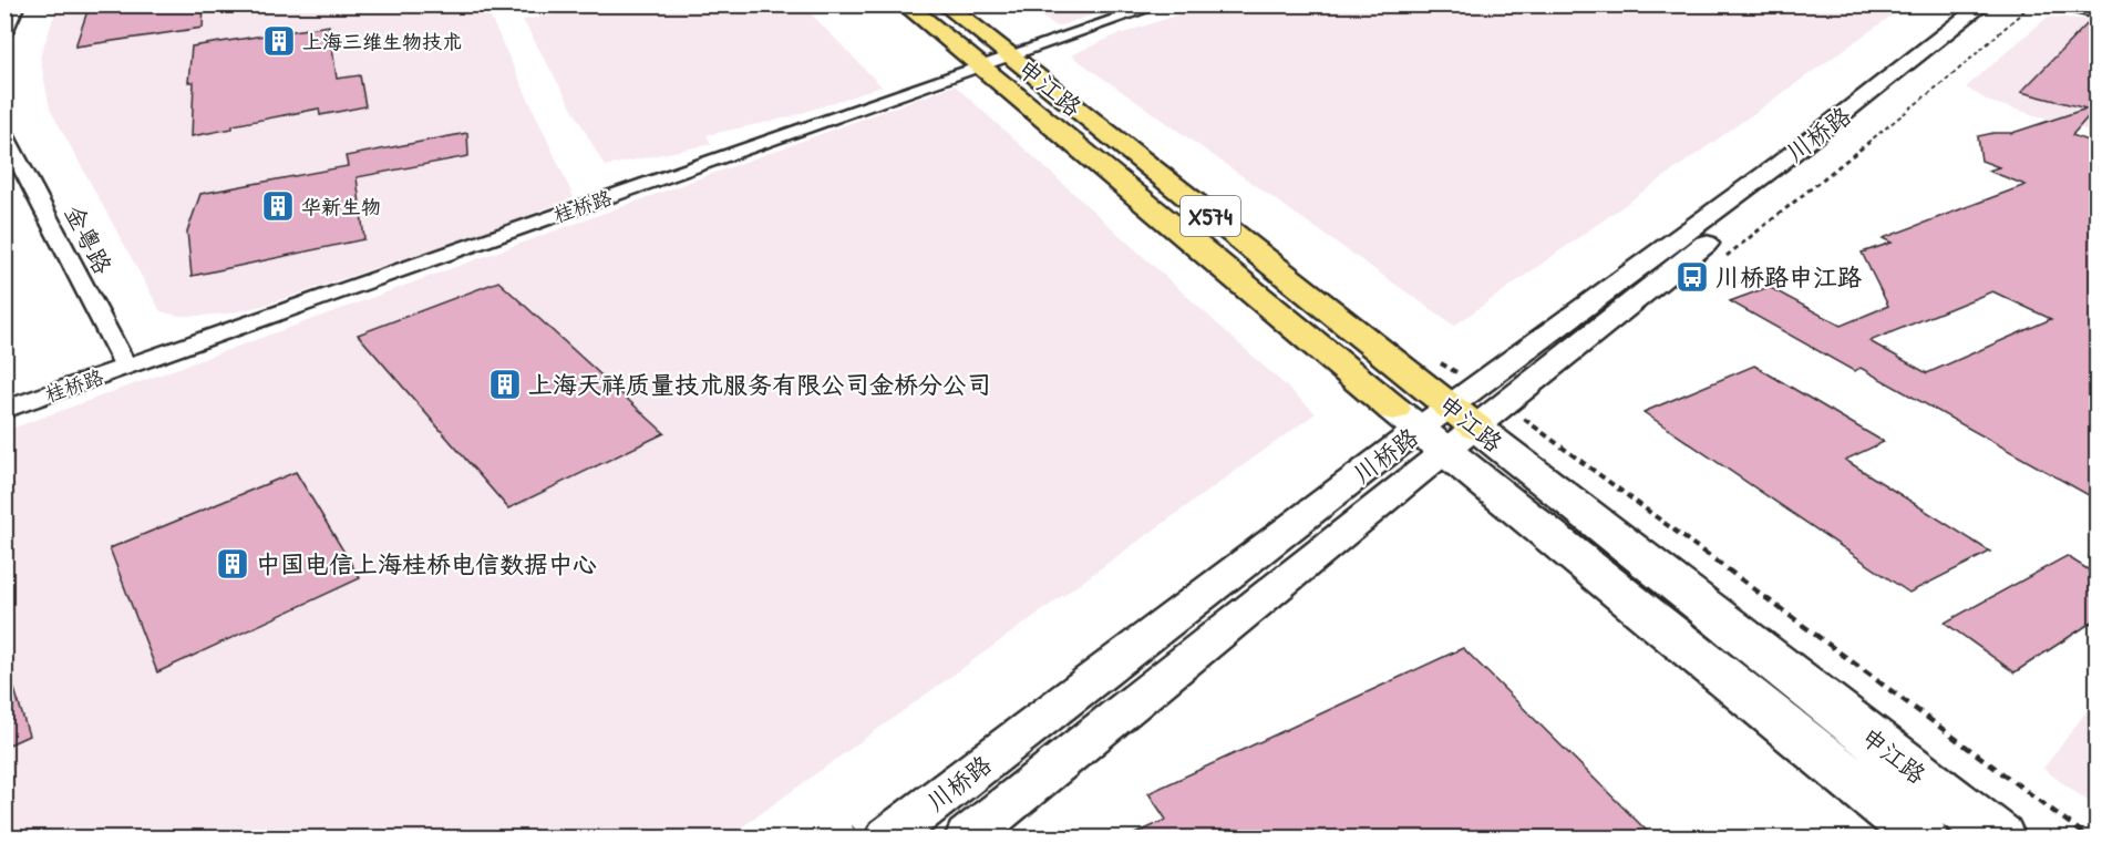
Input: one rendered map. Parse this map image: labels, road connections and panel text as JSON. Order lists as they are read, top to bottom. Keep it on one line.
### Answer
{"streets":{"main road":["申江路","X574"],"street":["川桥路","桂桥路","金粤路"]},"crossings":[["申江路","川桥路"],["申江路","桂桥路"],["桂桥路","金粤路"]],"places":{"building":["上海三维生物技术","华新生物","上海天祥质量技术服务有限公司金桥分公司","中国电信上海桂桥电信数据中心"],"bus stop":["川桥路申江路"]}}
